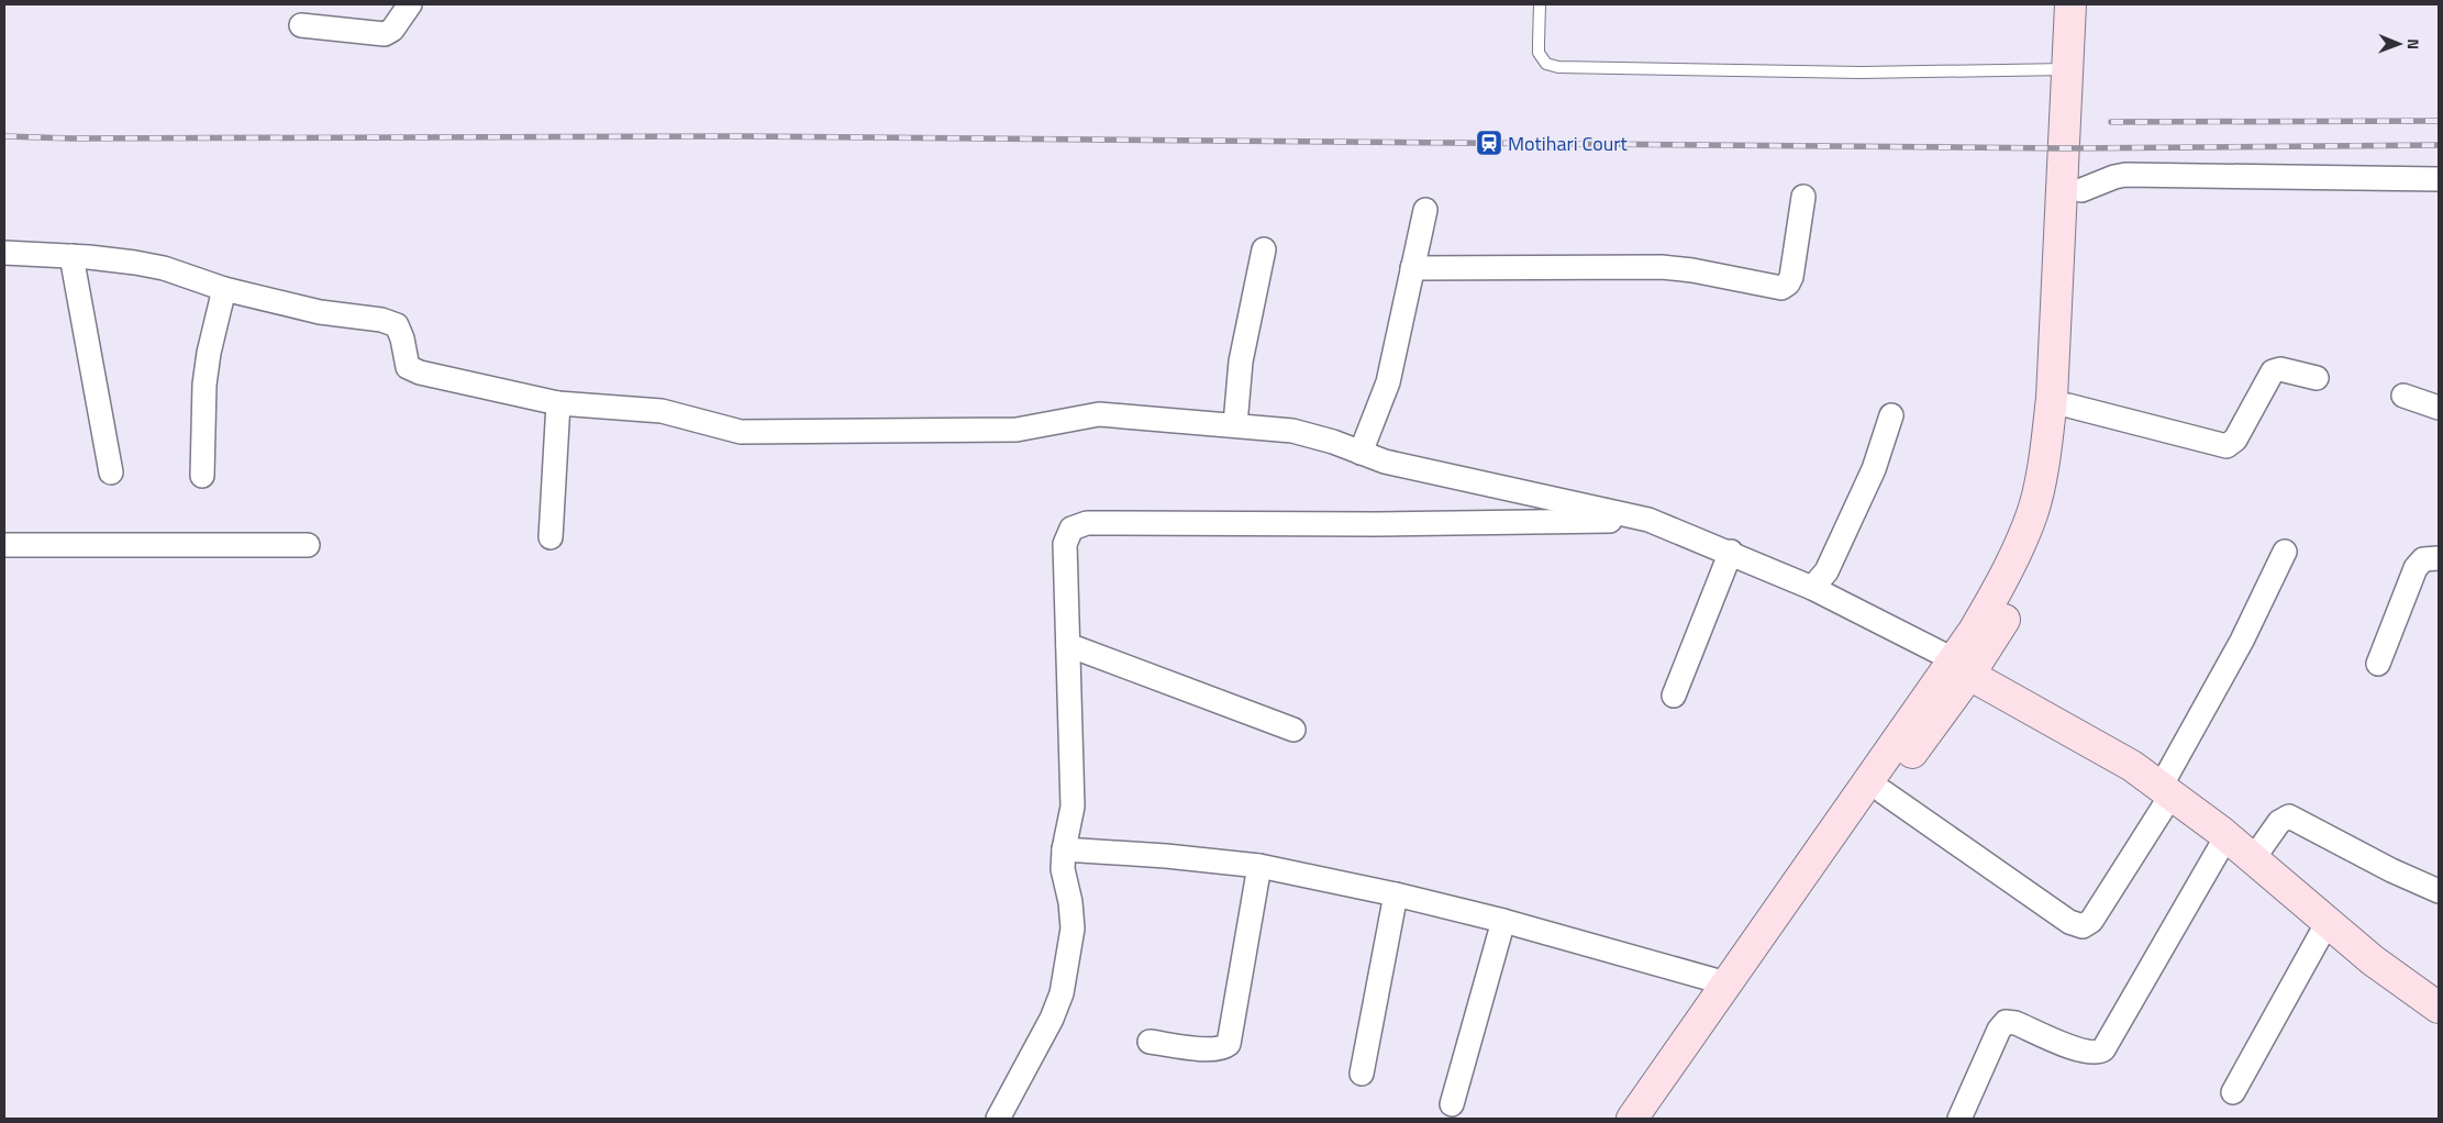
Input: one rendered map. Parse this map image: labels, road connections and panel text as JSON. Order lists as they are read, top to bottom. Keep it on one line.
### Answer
{"places":{"station":["Motihari Court"]},"north":"right"}
